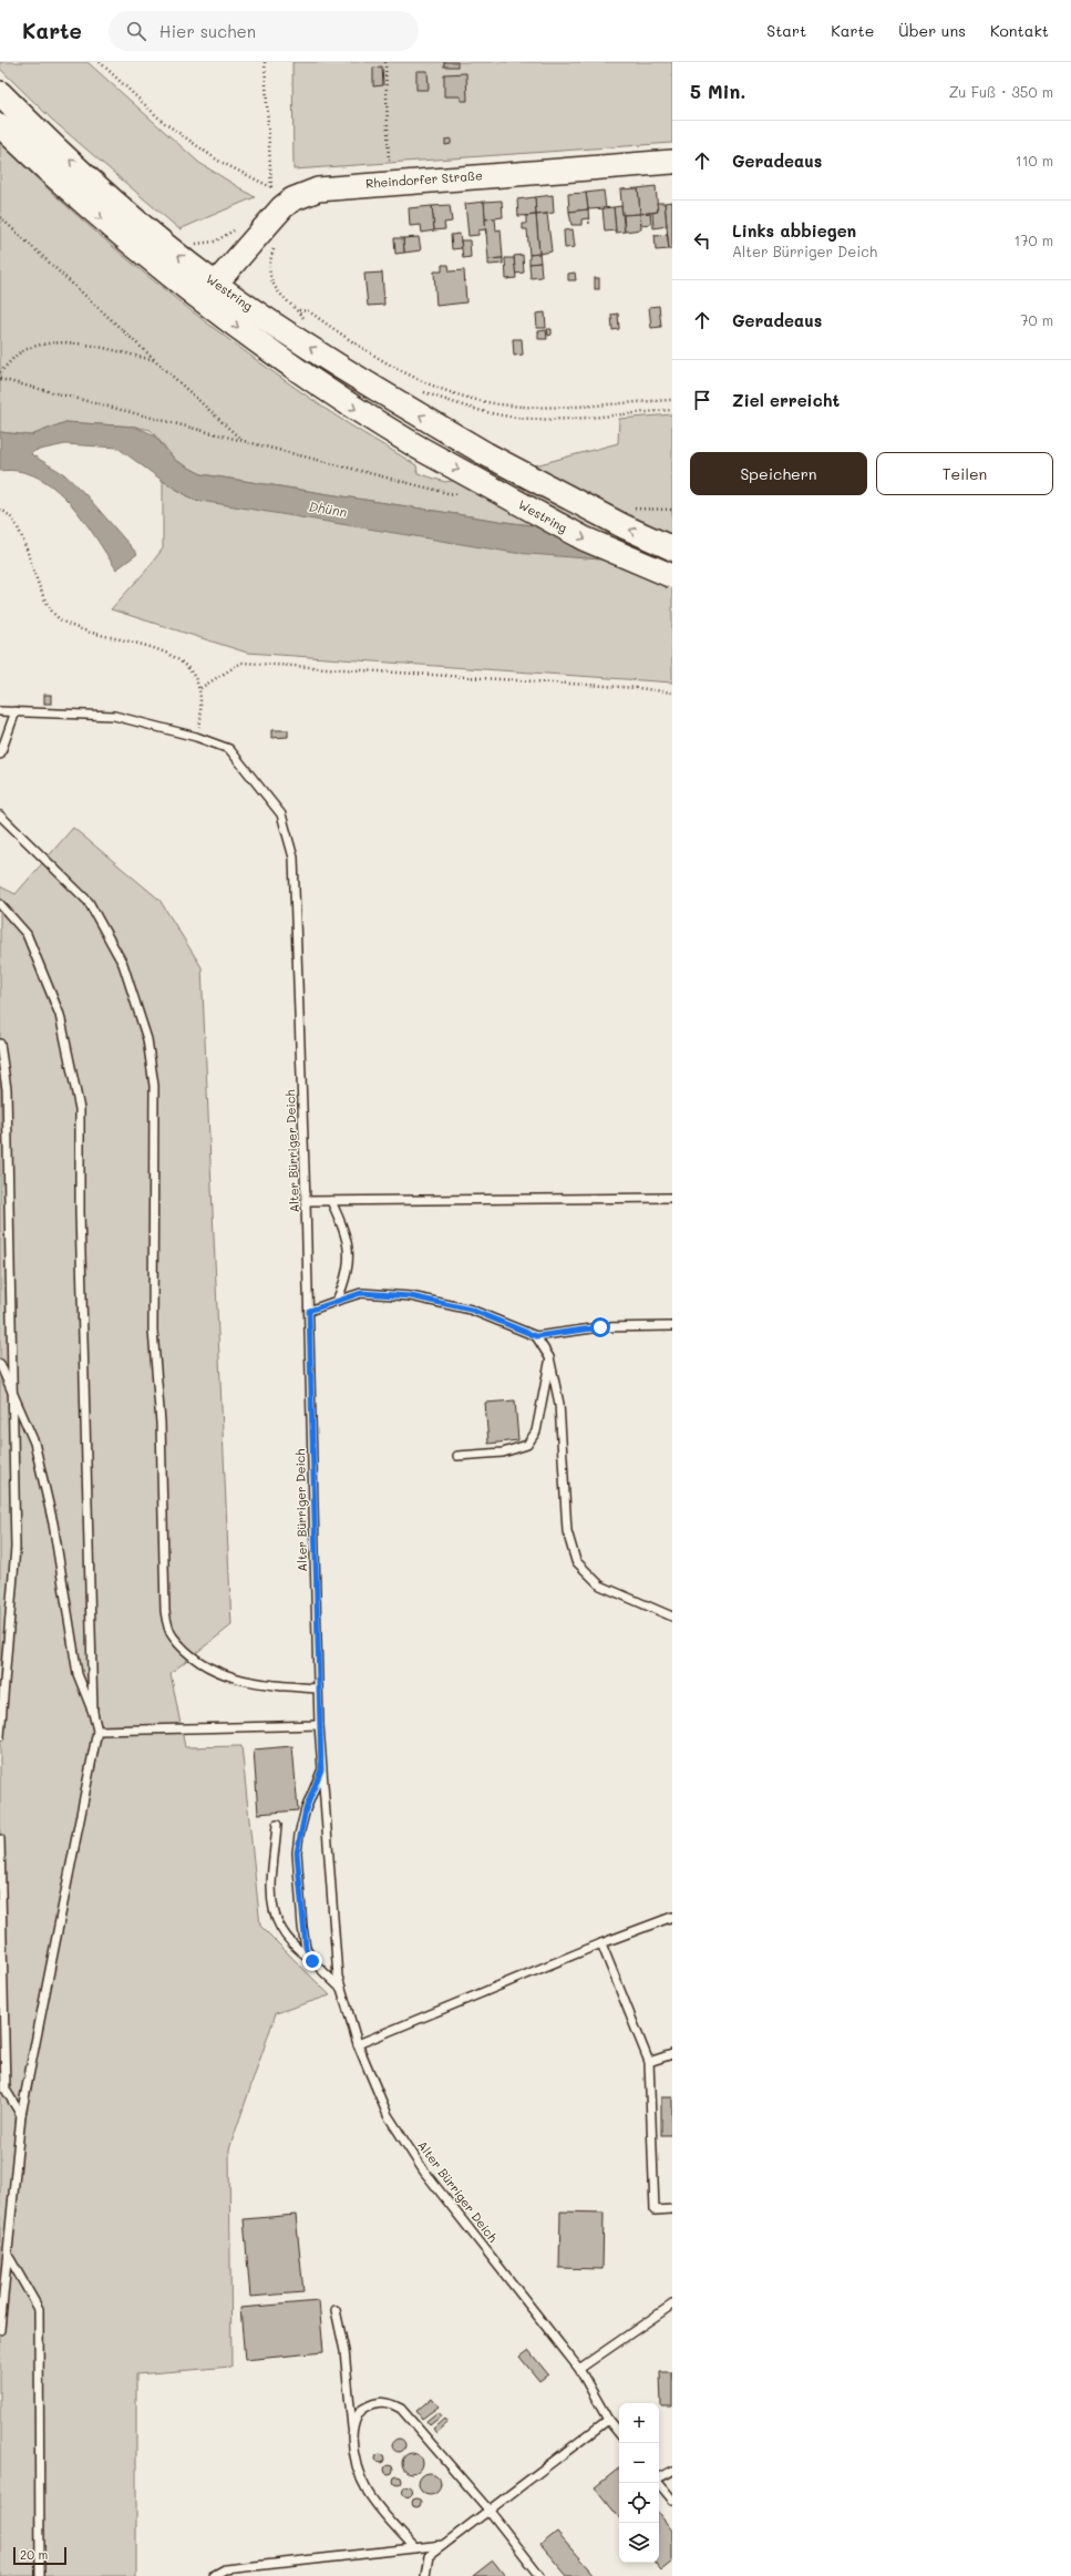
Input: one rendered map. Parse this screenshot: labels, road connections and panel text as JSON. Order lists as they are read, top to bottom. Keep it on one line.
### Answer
{"streets":{"main road":["Rheindorfer Straße","Westring"],"lane":["Alter Bürriger Deich"]},"crossings":[["Rheindorfer Straße","Westring"]],"water":["Dhünn"],"scale_bar":"20 m","page":{"header":"Karte","search":"Hier suchen","nav":["Start","Karte","Über uns","Kontakt"],"heading":["5 Min.","Zu Fuß · 350 m"],"list":[["Geradeaus","110 m"],["Links abbiegen","Alter Bürriger Deich","170 m"],["Geradeaus","70 m"],"Ziel erreicht"],"buttons":["Speichern","Teilen"],"map_buttons":["+","−"],"scale":"20 m"}}
